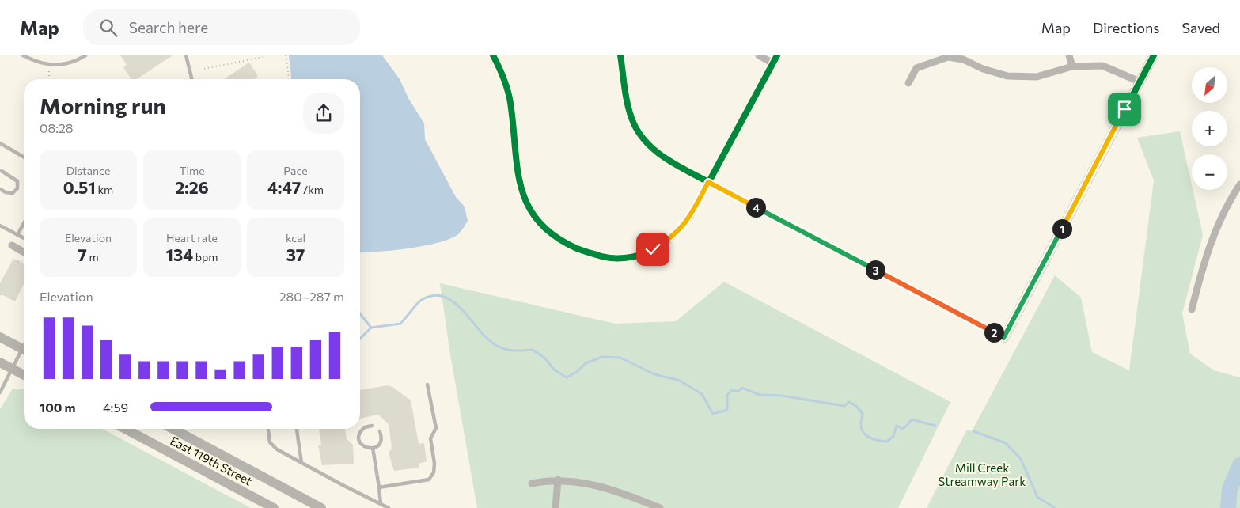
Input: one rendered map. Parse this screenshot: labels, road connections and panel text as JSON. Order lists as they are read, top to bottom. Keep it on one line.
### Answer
{"streets":{"main road":["East 119th Street"]},"parks":["Mill Creek Streamway Park"],"north":"bottom left","page":{"header":"Map","search":"Search here","nav":["Map","Directions","Saved"],"map_buttons":["+","−"],"heading":["Morning run","08:28"],"stats":[["Distance","0.51 km"],["Time","2:26"],["Pace","4:47 /km"],["Elevation","7 m"],["Heart rate","134 bpm"],["kcal","37"]],"pins":["4","1","3","2"],"chart":["Elevation","280–287 m"],"list":[{"name":"100 m","note":"4:59"}]}}
